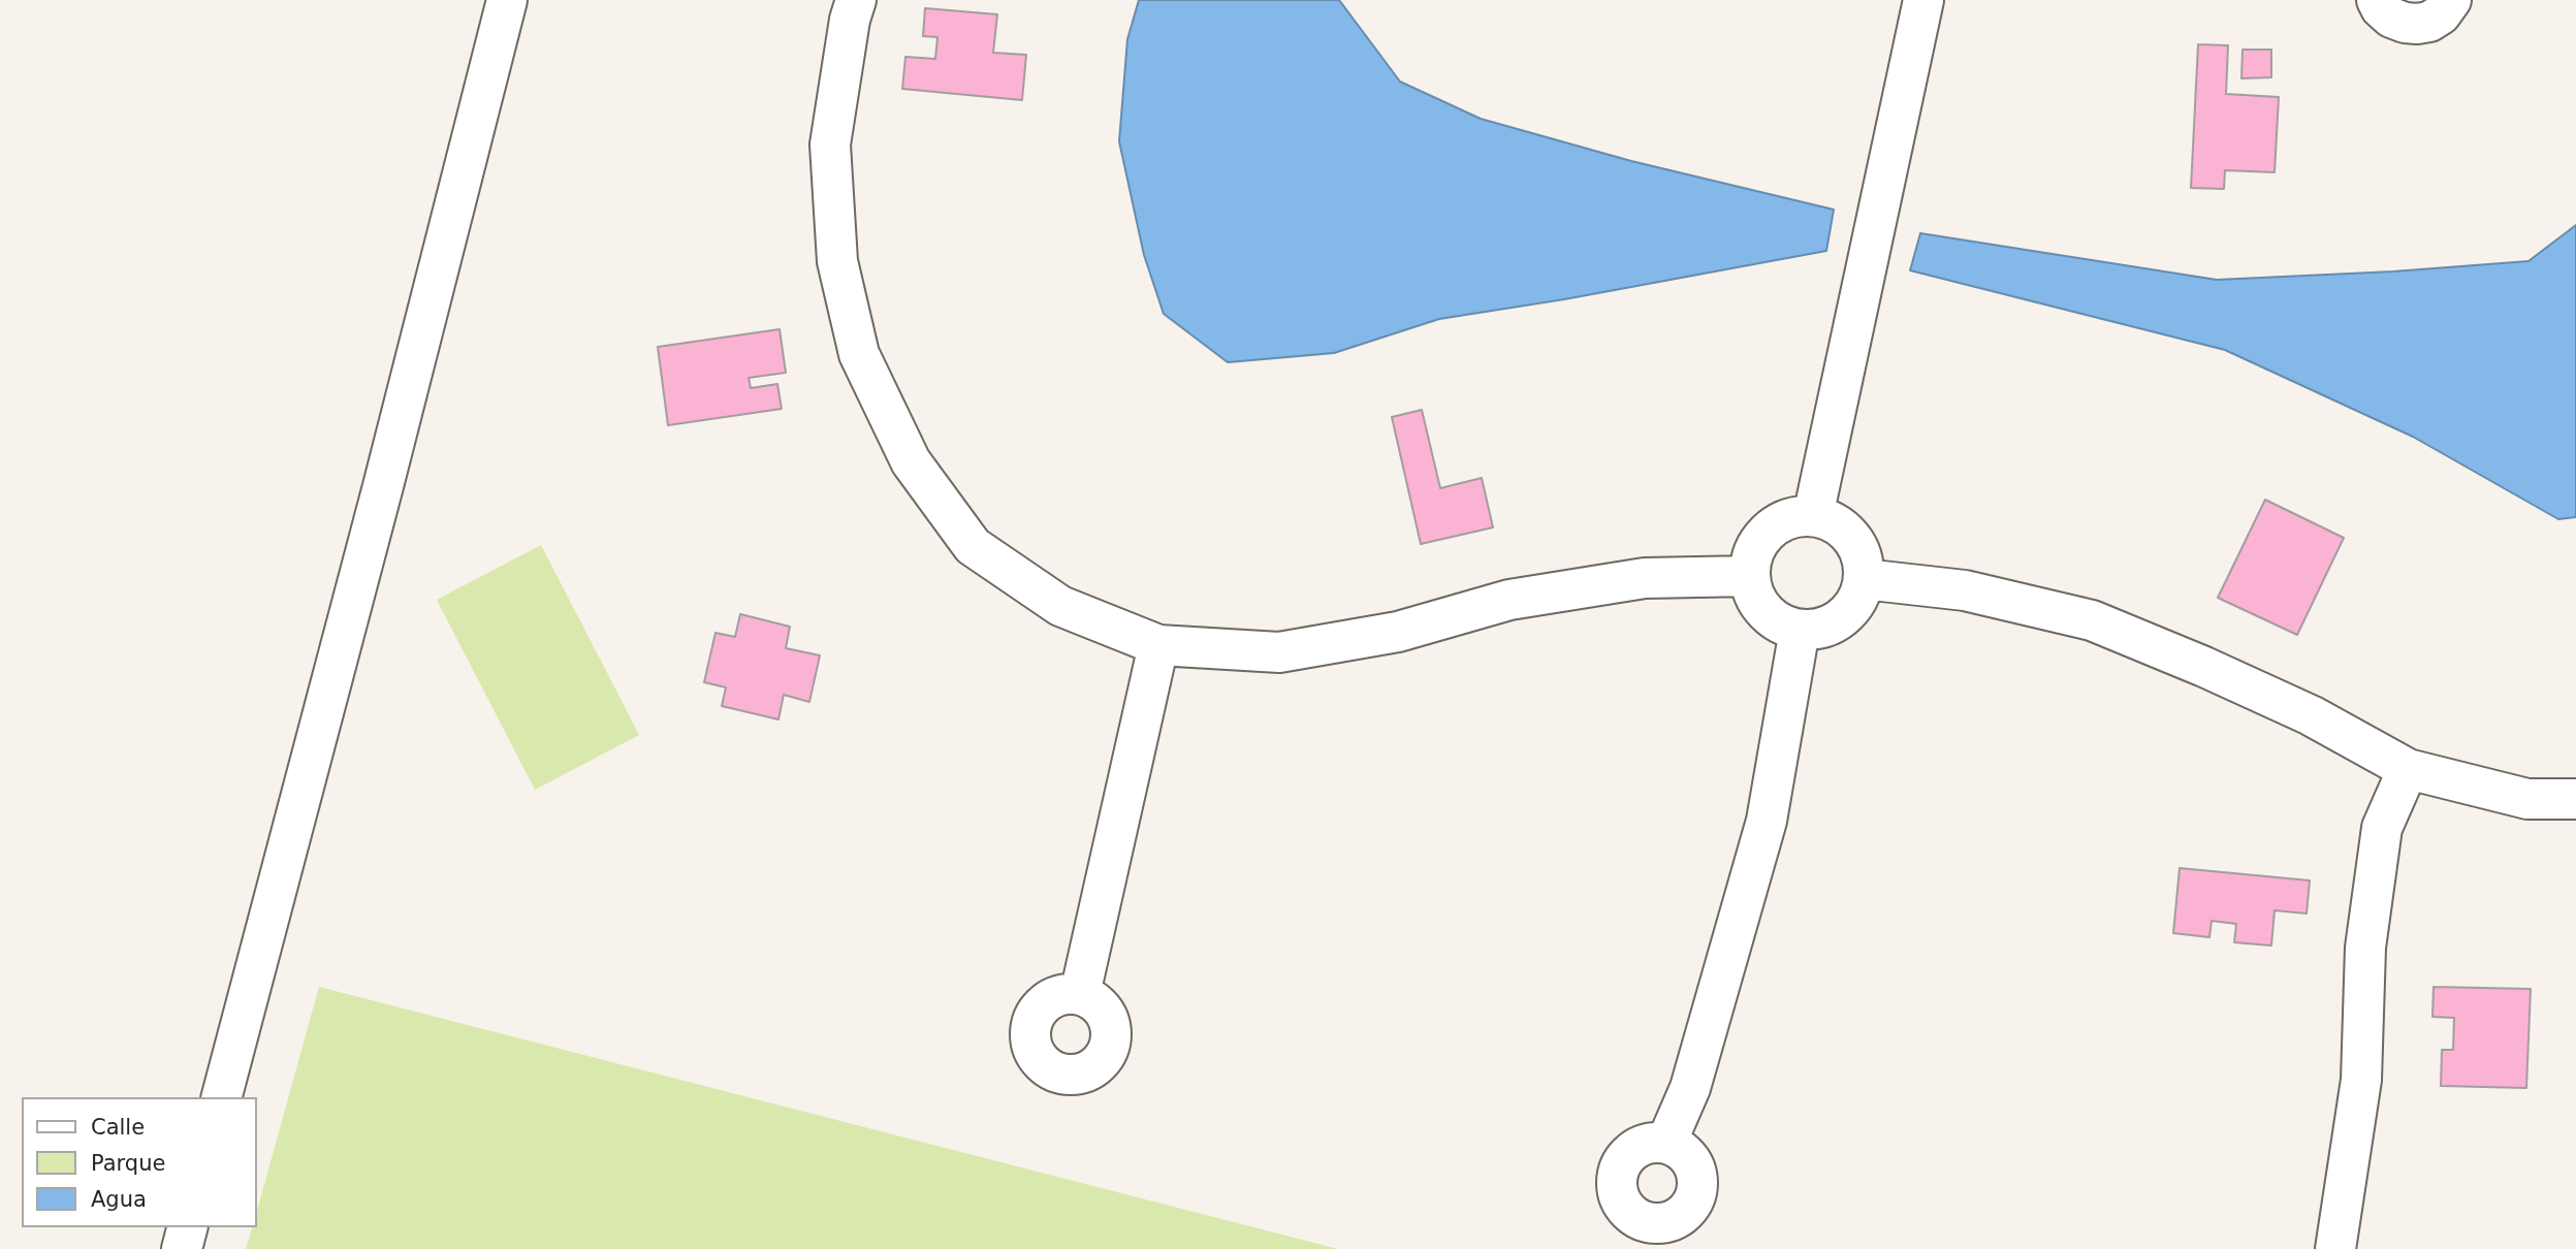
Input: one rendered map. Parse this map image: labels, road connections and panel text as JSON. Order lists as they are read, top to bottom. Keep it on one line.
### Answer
{"legend":["Calle","Parque","Agua"]}
